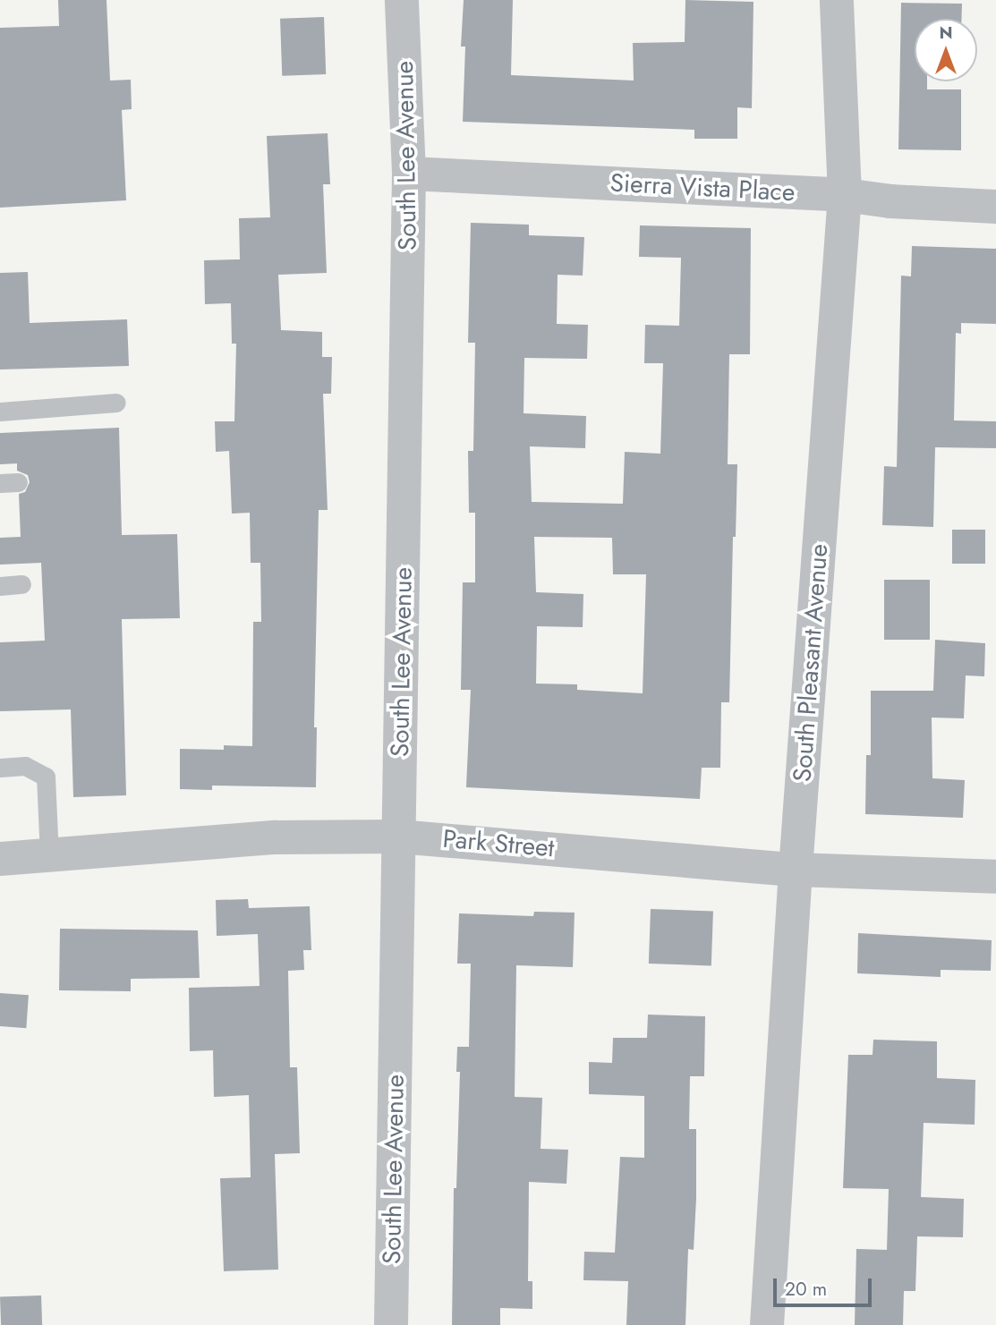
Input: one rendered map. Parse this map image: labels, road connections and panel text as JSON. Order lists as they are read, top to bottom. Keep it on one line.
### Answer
{"streets":{"street":["South Lee Avenue","Sierra Vista Place","South Pleasant Avenue","Park Street"]},"crossings":[["South Lee Avenue","Sierra Vista Place"],["South Lee Avenue","Park Street"],["Sierra Vista Place","South Pleasant Avenue"],["South Pleasant Avenue","Park Street"]],"scale_bar":"20 m","north":"top"}
